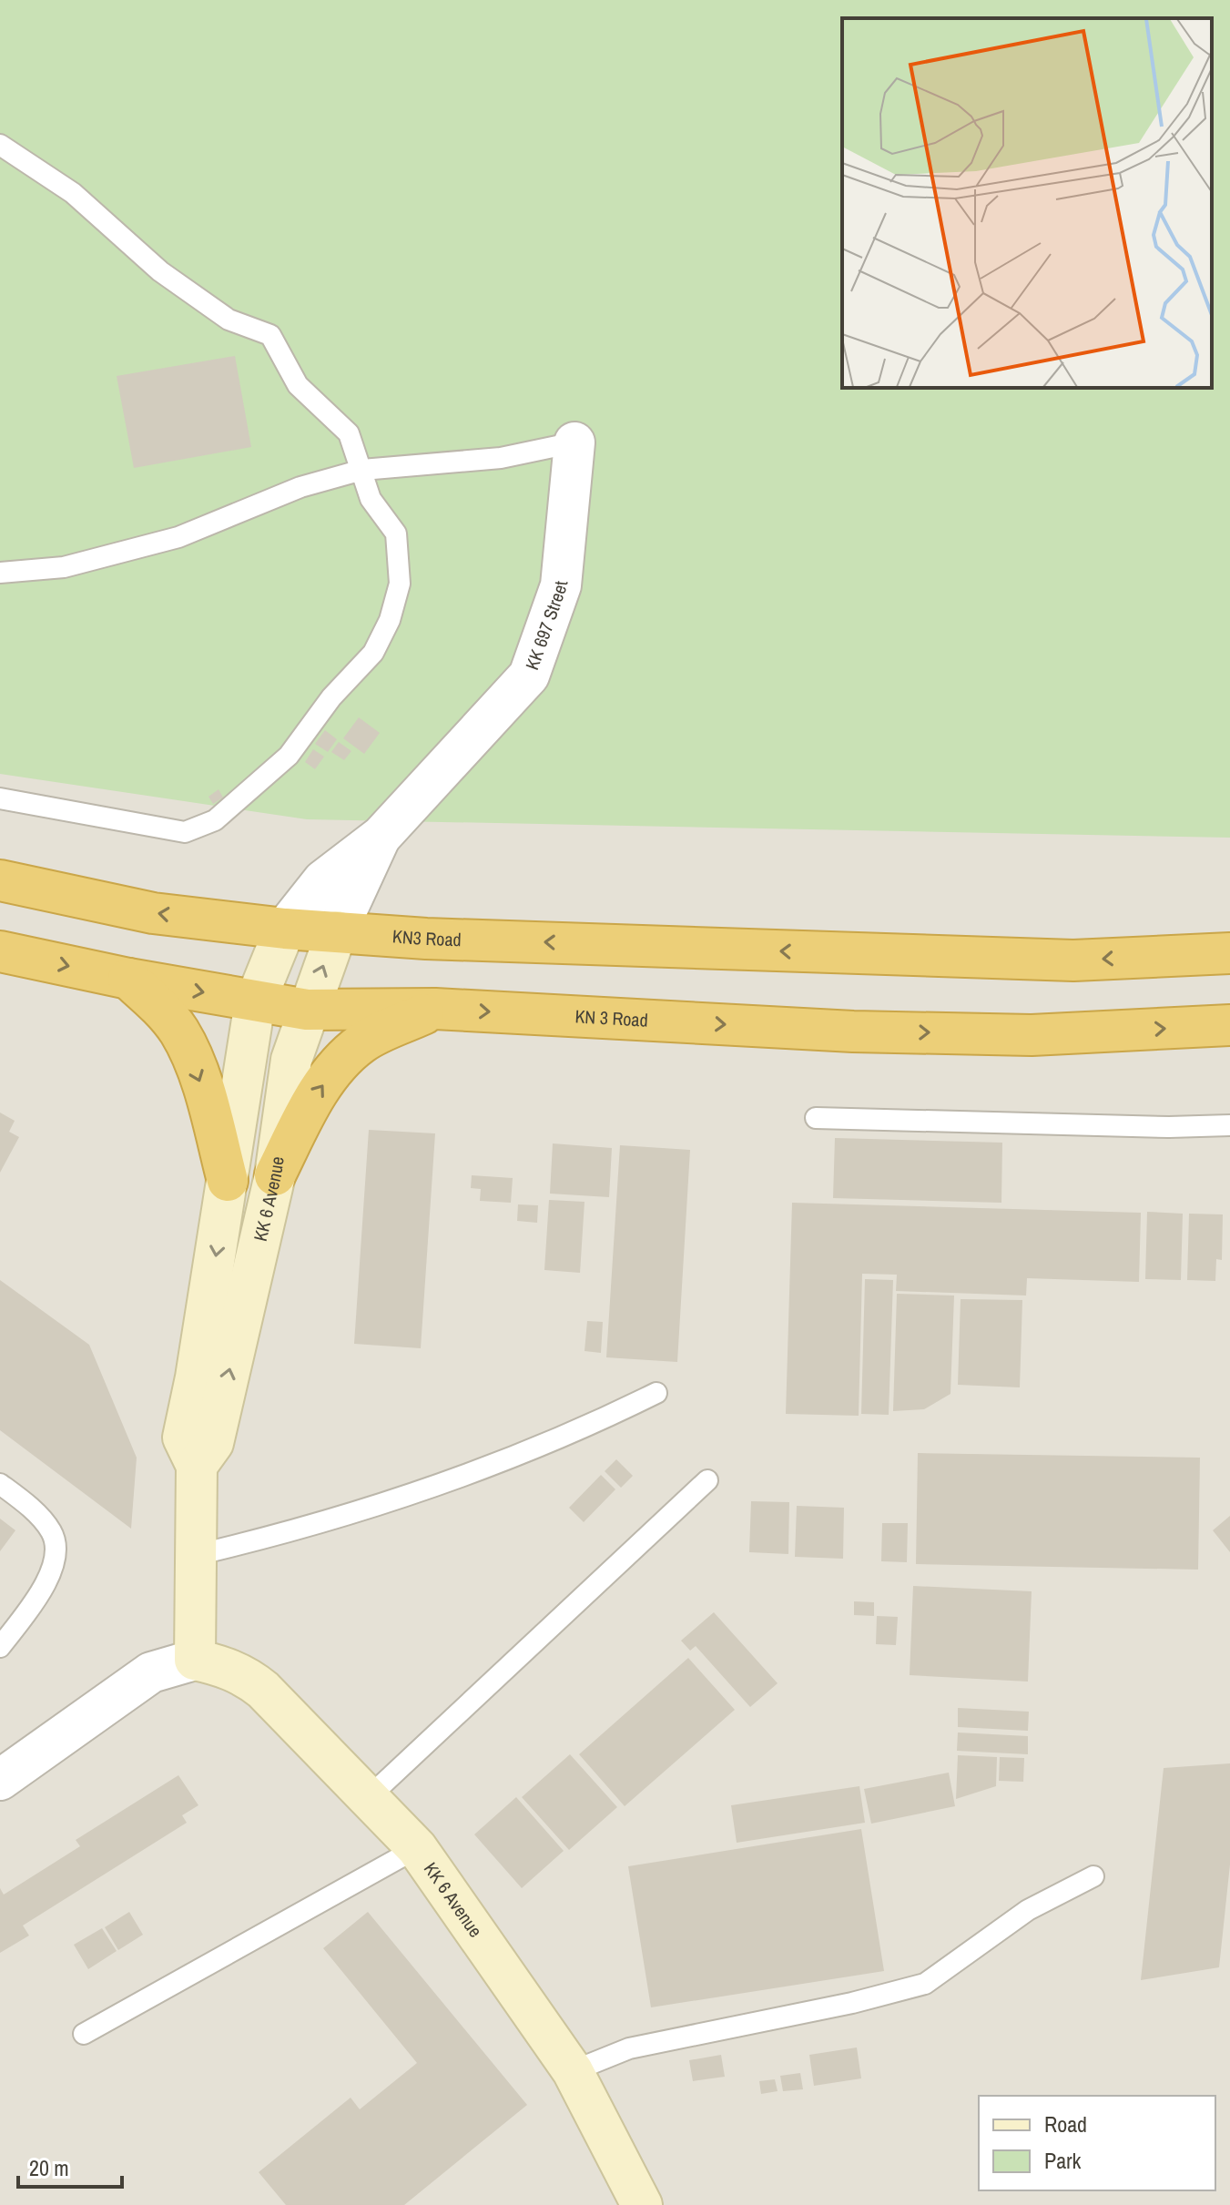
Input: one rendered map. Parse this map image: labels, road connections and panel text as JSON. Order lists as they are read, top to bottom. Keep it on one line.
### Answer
{"streets":{"highway":["KN3 Road","KN 3 Road"],"main road":["KK 697 Street","KK 6 Avenue"]},"crossings":[["KK 697 Street","KN3 Road"],["KK 697 Street","KN 3 Road"],["KK 697 Street","KK 6 Avenue"],["KN3 Road","KK 6 Avenue"],["KN 3 Road","KK 6 Avenue"]],"one_way":["KN3 Road","KN 3 Road"],"legend":["Road","Park"],"scale_bar":"20 m"}
